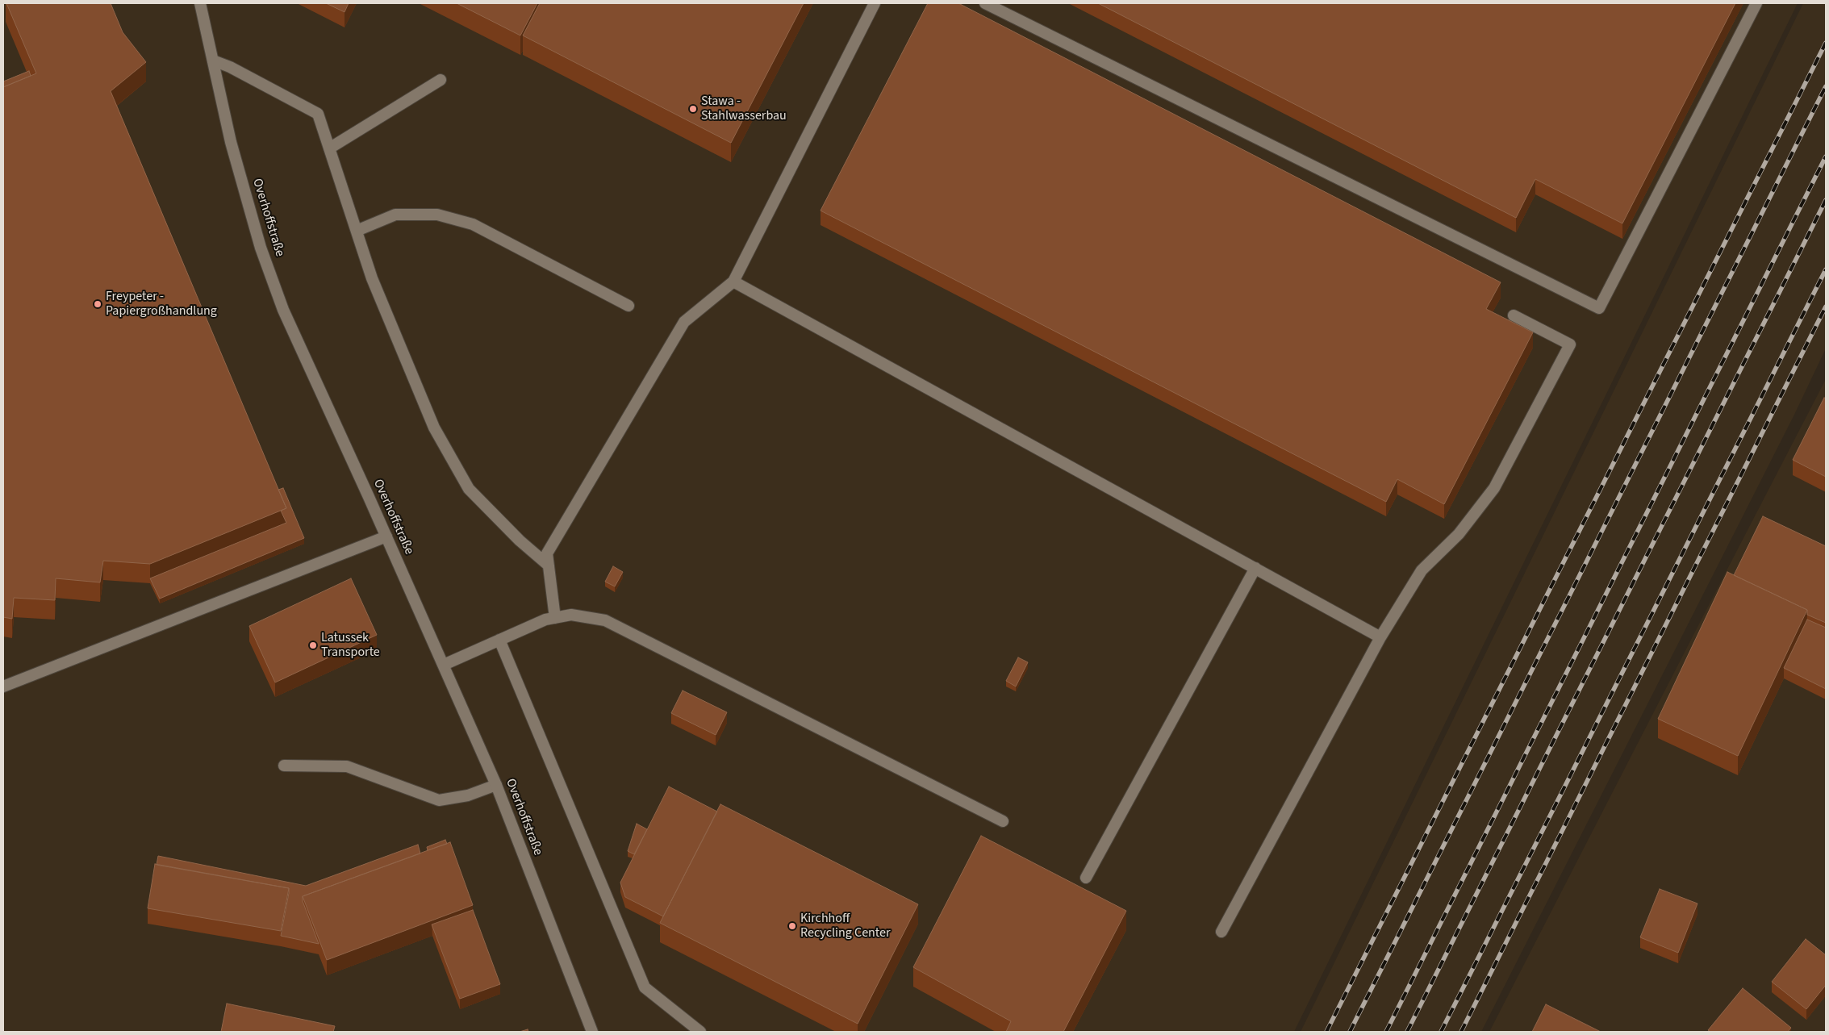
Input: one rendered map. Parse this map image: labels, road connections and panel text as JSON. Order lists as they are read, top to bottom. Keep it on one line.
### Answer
{"streets":{"street":["Overhoffstraße"]},"places":["Stawa - Stahlwasserbau","Freypeter - Papiergroßhandlung","Latussek Transporte","Kirchhoff Recycling Center"]}
